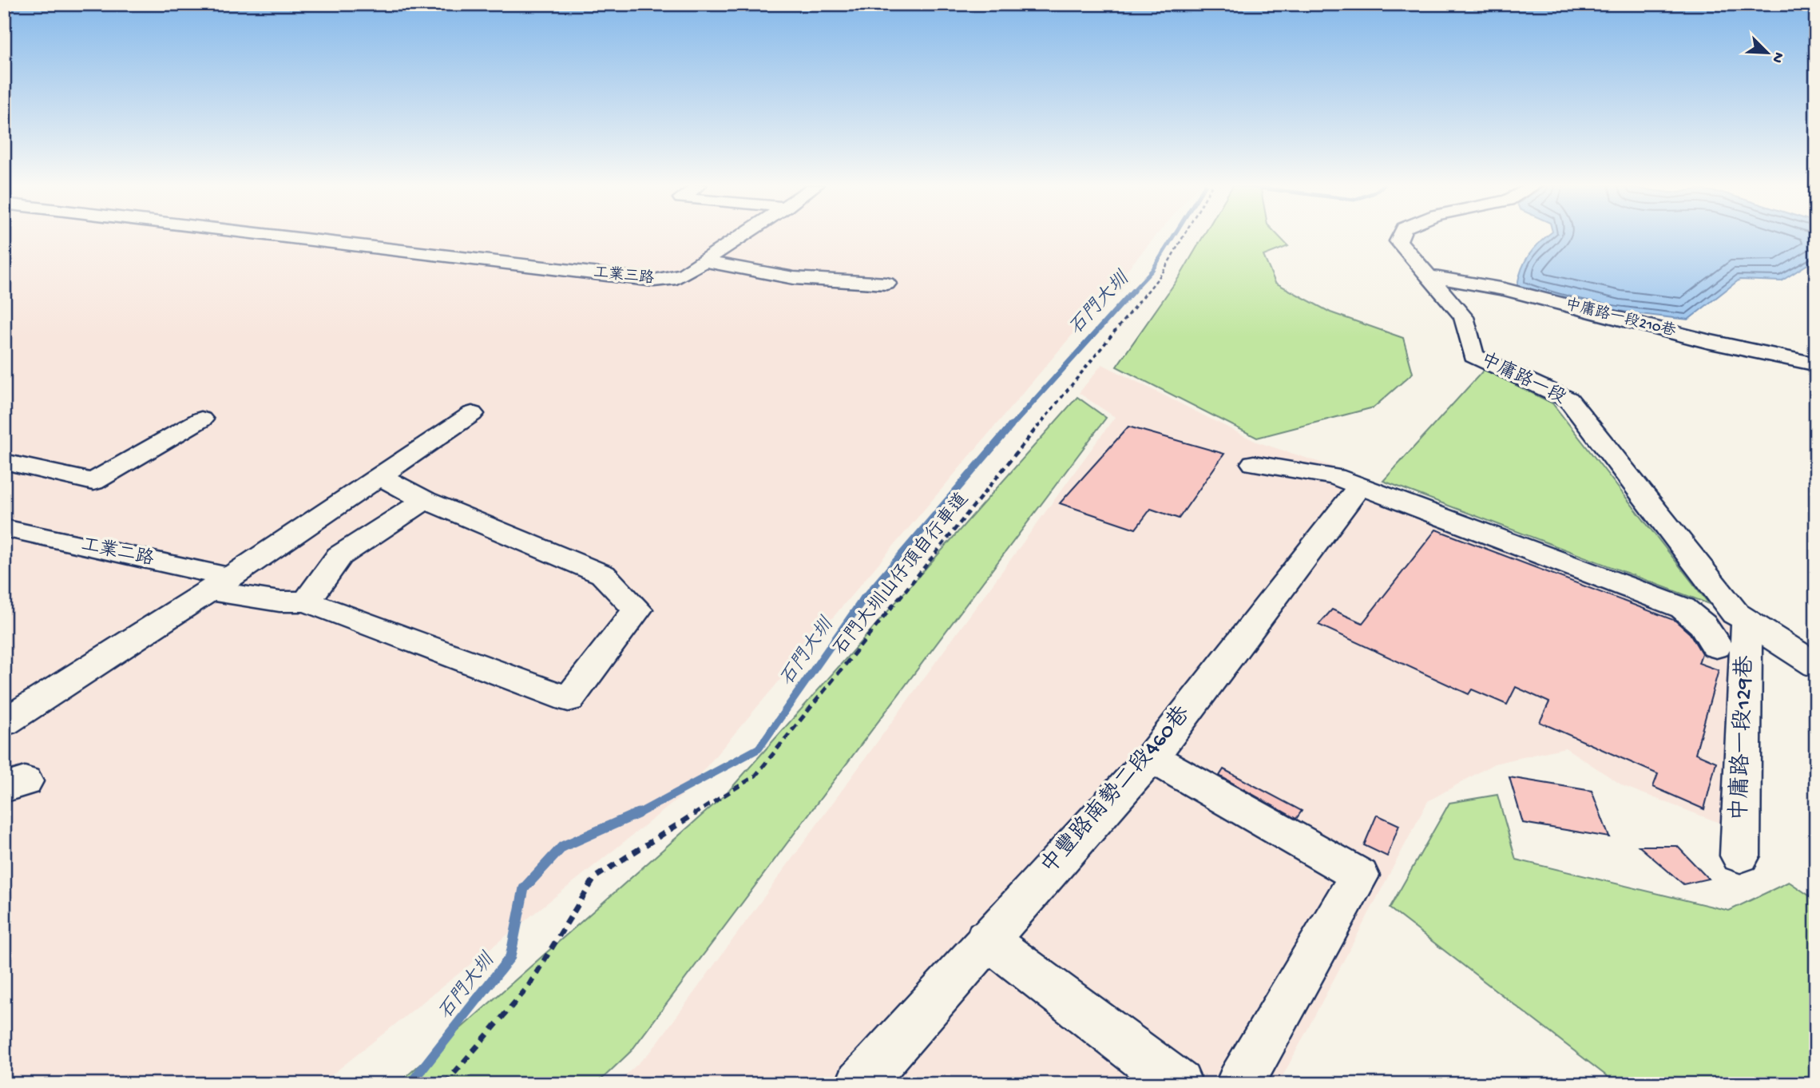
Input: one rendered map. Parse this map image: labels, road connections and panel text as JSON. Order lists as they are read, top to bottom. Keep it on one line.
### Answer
{"streets":{"street":["工業三路","中庸路一段210巷","中庸路一段","工業二路","中庸路一段129巷","中豐路南勢二段460巷"],"path":["石門大圳山仔頂自行車道"]},"crossings":[["中庸路一段210巷","中庸路一段"],["中庸路一段","中庸路一段129巷"]],"water":["石門大圳"],"north":"bottom right"}
